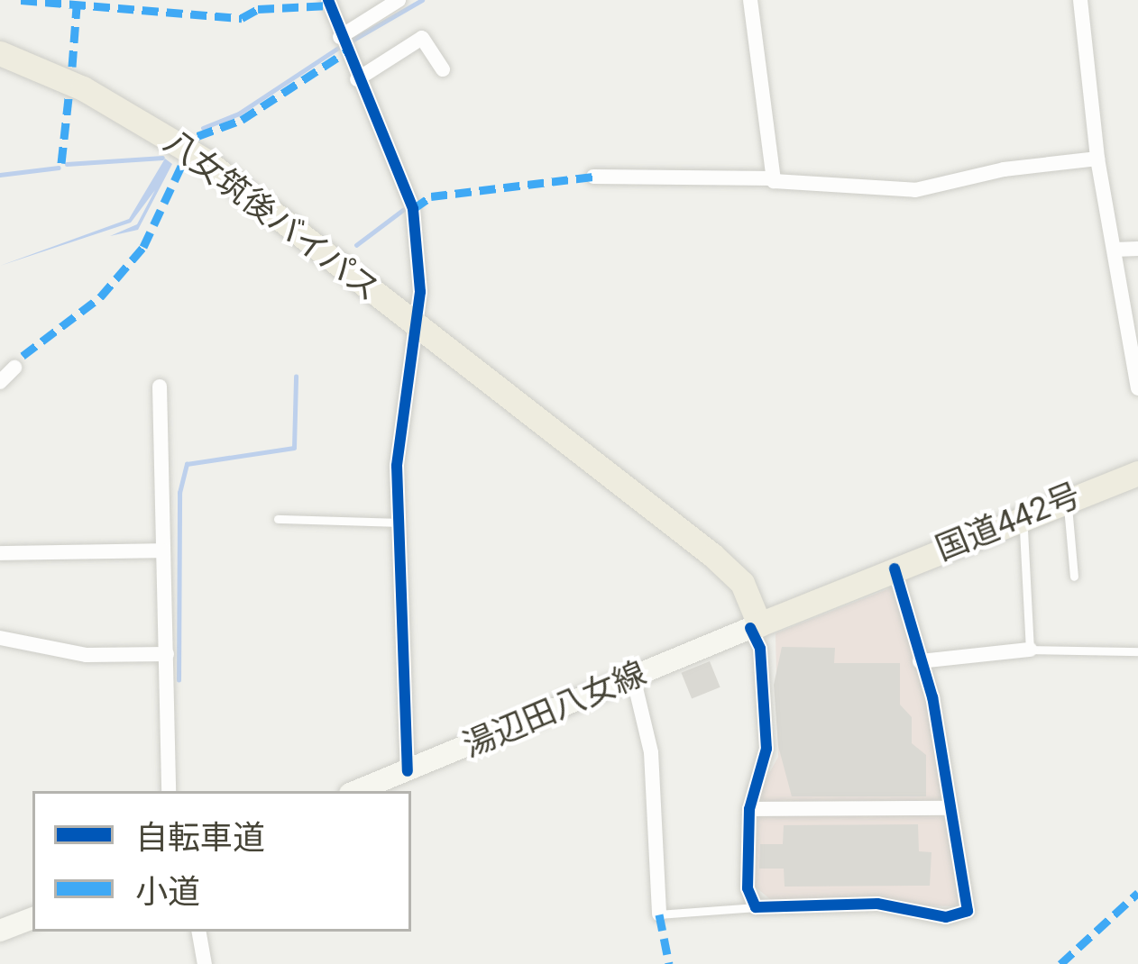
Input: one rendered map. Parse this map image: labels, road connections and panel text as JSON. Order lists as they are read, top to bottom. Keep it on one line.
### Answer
{"streets":{"highway":["八女筑後バイパス","国道442号"],"main road":["湯辺田八女線"]},"crossings":[["八女筑後バイパス","国道442号"],["八女筑後バイパス","湯辺田八女線"],["国道442号","湯辺田八女線"]],"legend":["自転車道","小道"]}
